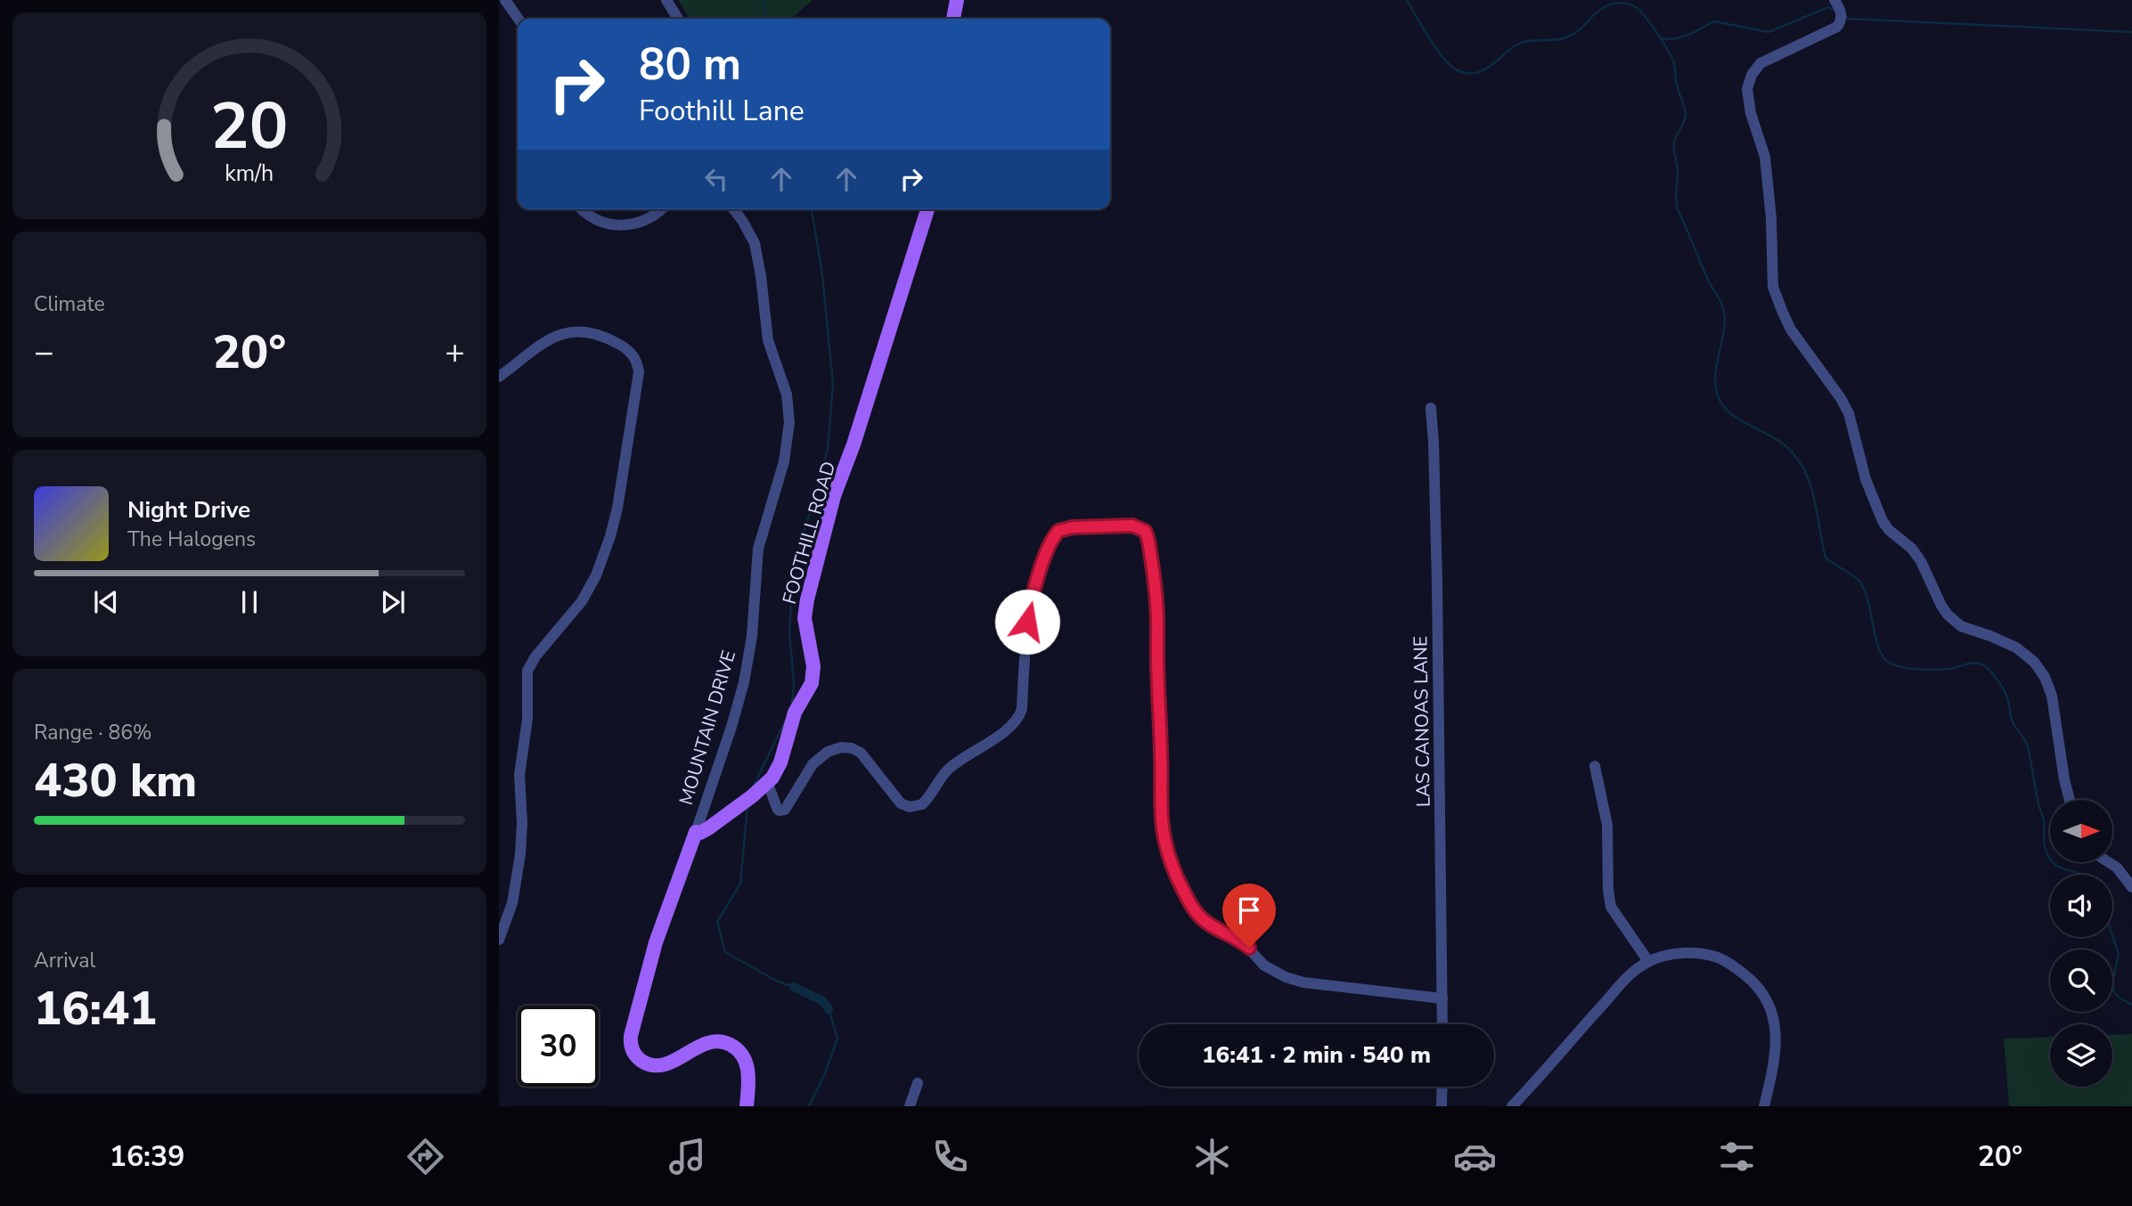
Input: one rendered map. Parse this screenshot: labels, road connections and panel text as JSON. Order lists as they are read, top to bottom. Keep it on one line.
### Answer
{"streets":{"main road":["FOOTHILL ROAD","MOUNTAIN DRIVE"],"street":["LAS CANOAS LANE"]},"crossings":[["FOOTHILL ROAD","MOUNTAIN DRIVE"]],"north":"right","page":{"turn":["80 m","Foothill Lane"],"tile":["Climate",["Range · 86%","430 km"],["Arrival","16:41"]],"heat":["−","20°","+"],"song":["Night Drive","The Halogens"],"limit":"30","trip":"16:41 · 2 min · 540 m","tabs":["16:39","20°"],"gauge":["20","km/h"]}}
